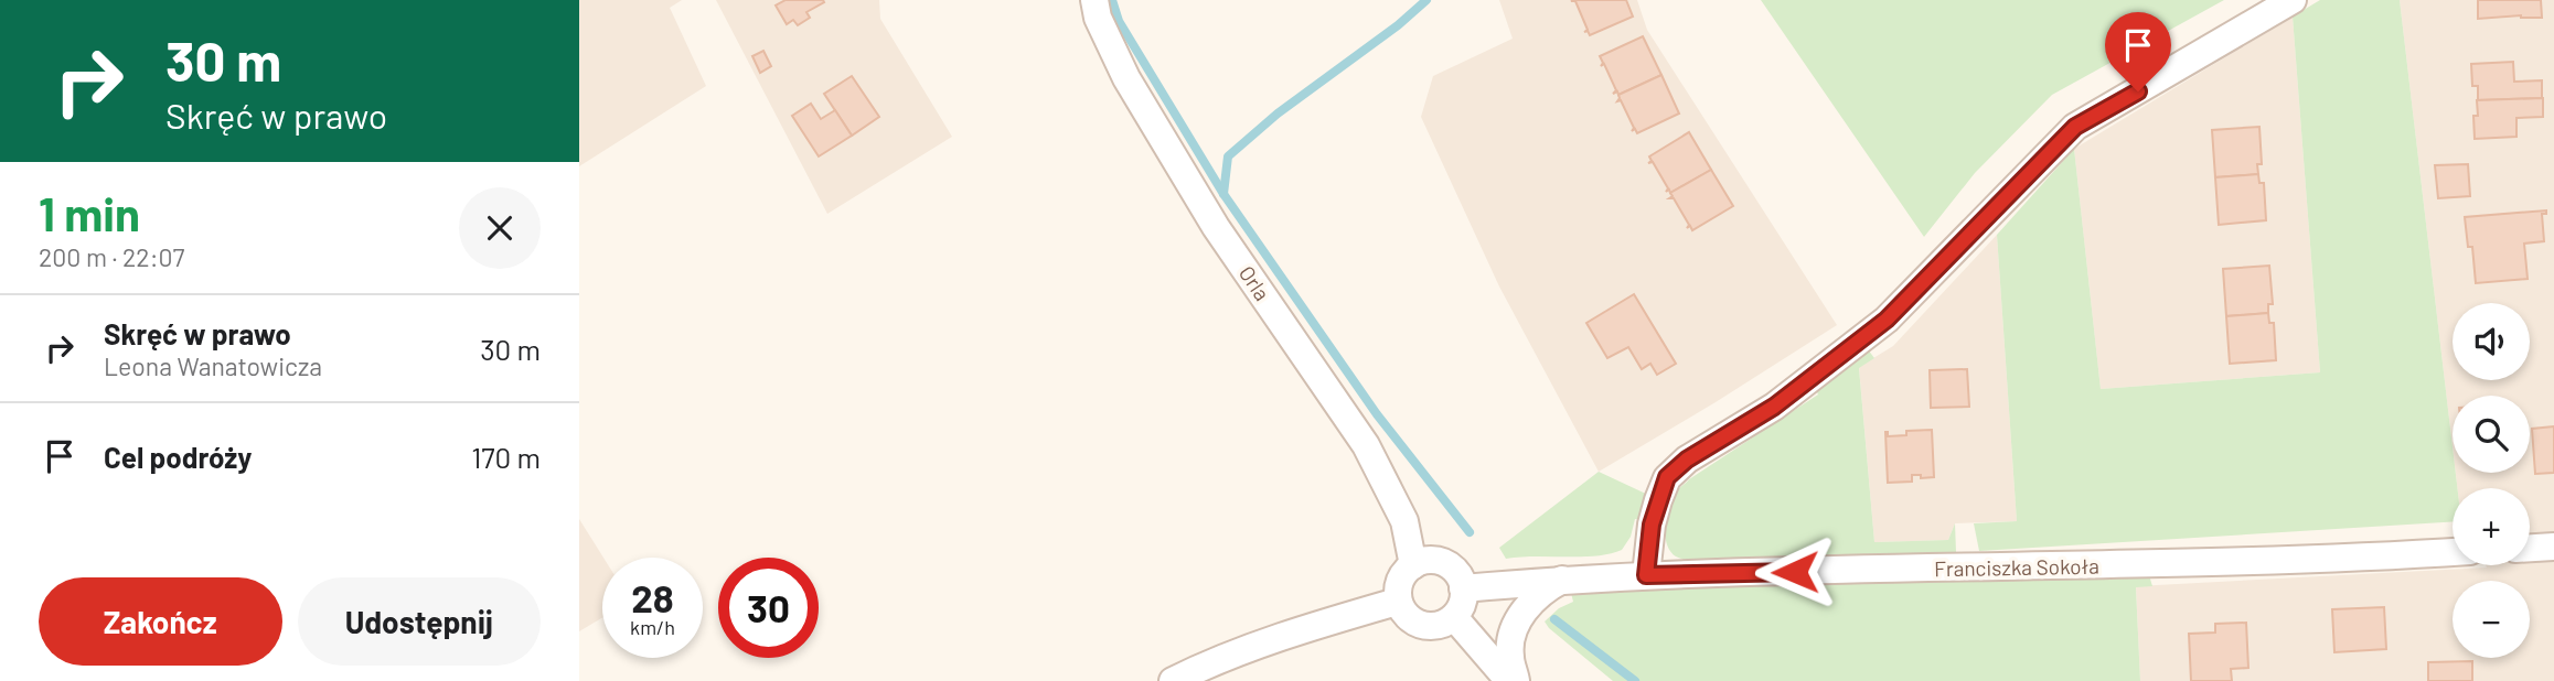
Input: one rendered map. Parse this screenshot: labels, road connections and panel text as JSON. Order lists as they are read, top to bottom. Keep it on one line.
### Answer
{"streets":{"street":["Orla","Franciszka Sokoła"]},"crossings":[["Orla","Franciszka Sokoła"]],"page":{"turn":["30 m","Skręć w prawo"],"heading":["1 min","200 m · 22:07"],"list":[{"name":"Skręć w prawo","note":"Leona Wanatowicza","value":"30 m"},{"name":"Cel podróży","value":"170 m"}],"map_buttons":["+","−"],"speed":"28 km/h","limit":"30","buttons":["Zakończ","Udostępnij"]}}
